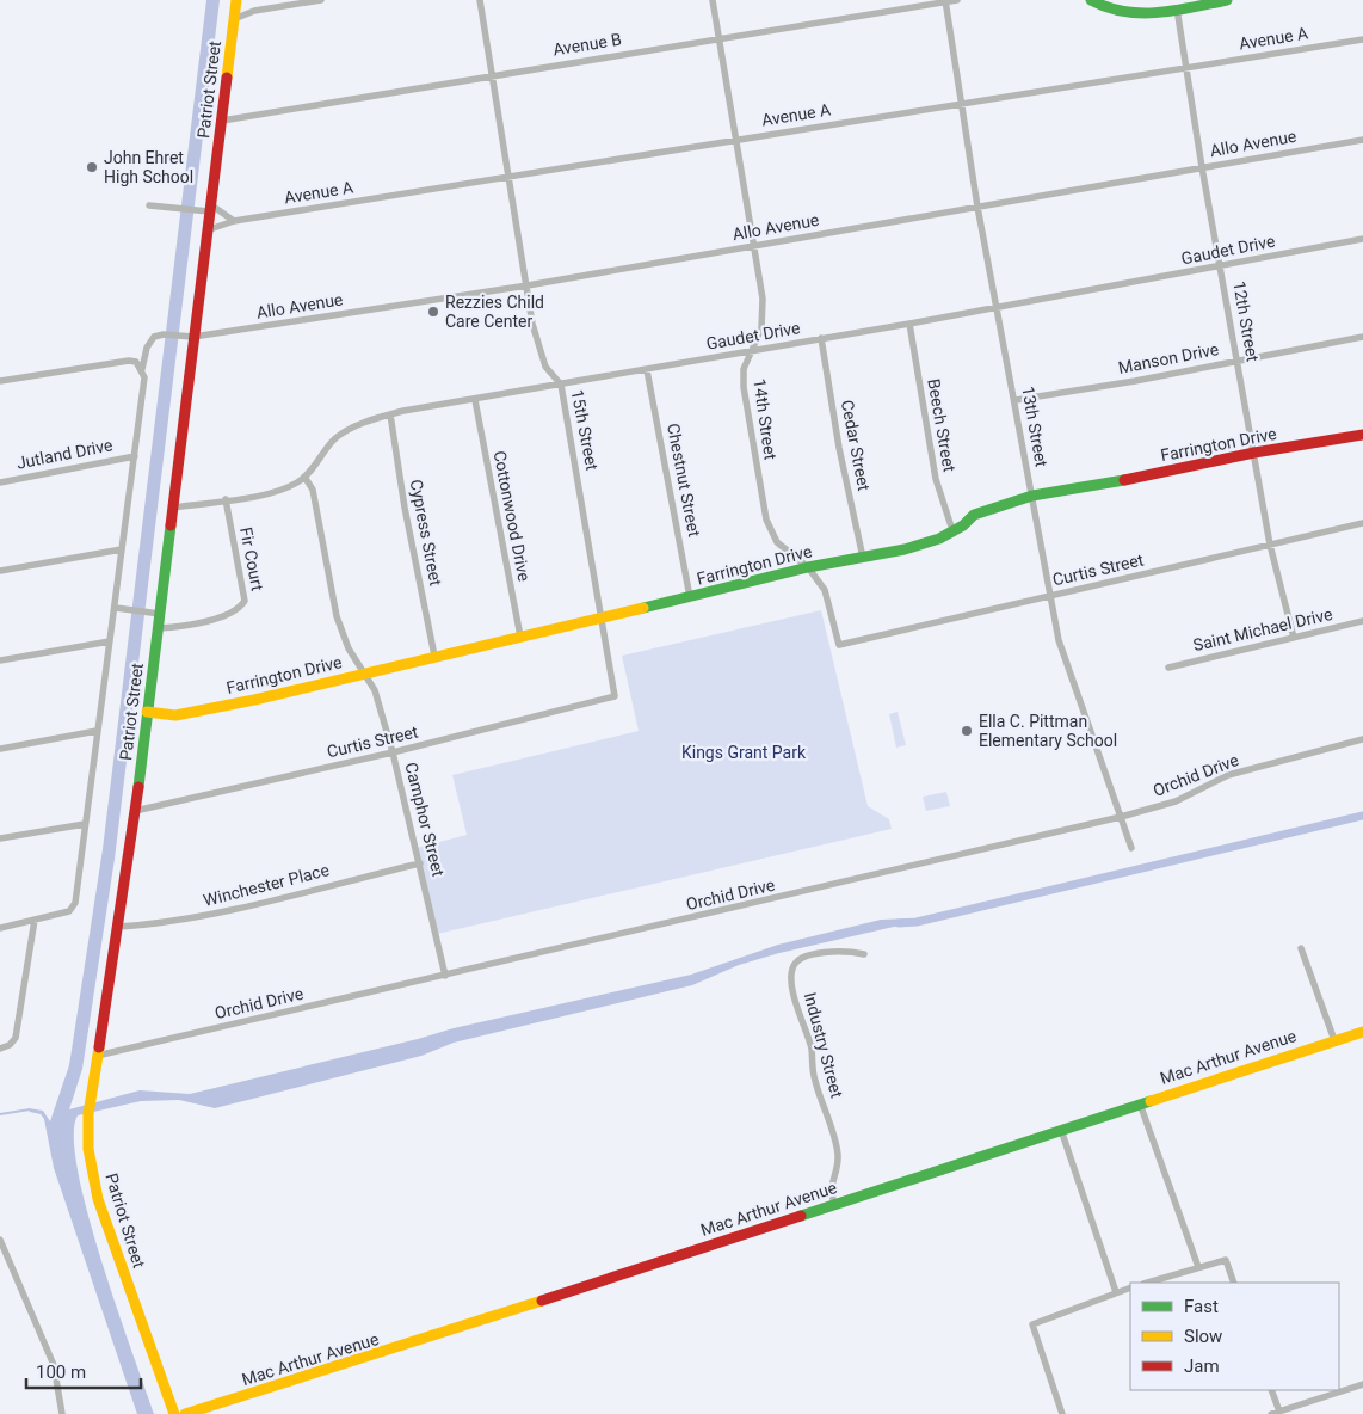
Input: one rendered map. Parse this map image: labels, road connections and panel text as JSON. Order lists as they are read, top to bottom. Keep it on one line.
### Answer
{"streets":{"street":["Avenue A","Avenue B","Patriot Street","Allo Avenue","Gaudet Drive","12th Street","Manson Drive","14th Street","Beech Street","13th Street","15th Street","Farrington Drive","Cedar Street","Jutland Drive","Chestnut Street","Cottonwood Drive","Cypress Street","Fir Court","Curtis Street","Saint Michael Drive","Orchid Drive","Camphor Street","Winchester Place","Industry Street","Mac Arthur Avenue"]},"crossings":[["Avenue A","Patriot Street"],["Avenue A","12th Street"],["Avenue A","14th Street"],["Avenue A","13th Street"],["Avenue A","15th Street"],["Avenue B","Patriot Street"],["Avenue B","14th Street"],["Avenue B","13th Street"],["Avenue B","15th Street"],["Patriot Street","Allo Avenue"],["Patriot Street","Gaudet Drive"],["Patriot Street","Farrington Drive"],["Patriot Street","Jutland Drive"],["Patriot Street","Fir Court"],["Patriot Street","Curtis Street"],["Patriot Street","Orchid Drive"],["Patriot Street","Winchester Place"],["Allo Avenue","12th Street"],["Allo Avenue","14th Street"],["Allo Avenue","13th Street"],["Allo Avenue","15th Street"],["Gaudet Drive","12th Street"],["Gaudet Drive","14th Street"],["Gaudet Drive","Beech Street"],["Gaudet Drive","13th Street"],["Gaudet Drive","15th Street"],["Gaudet Drive","Cedar Street"],["Gaudet Drive","Chestnut Street"],["Gaudet Drive","Cottonwood Drive"],["Gaudet Drive","Cypress Street"],["Gaudet Drive","Fir Court"],["Gaudet Drive","Camphor Street"],["12th Street","Manson Drive"],["12th Street","Farrington Drive"],["12th Street","Curtis Street"],["12th Street","Saint Michael Drive"],["Manson Drive","13th Street"],["14th Street","Farrington Drive"],["14th Street","Curtis Street"],["Beech Street","Farrington Drive"],["13th Street","Farrington Drive"],["13th Street","Curtis Street"],["13th Street","Orchid Drive"],["15th Street","Farrington Drive"],["15th Street","Curtis Street"],["Farrington Drive","Cedar Street"],["Farrington Drive","Chestnut Street"],["Farrington Drive","Cottonwood Drive"],["Farrington Drive","Cypress Street"],["Farrington Drive","Camphor Street"],["Curtis Street","Camphor Street"],["Orchid Drive","Camphor Street"],["Camphor Street","Winchester Place"],["Industry Street","Mac Arthur Avenue"]],"parks":["Kings Grant Park"],"places":["John Ehret High School","Rezzies Child Care Center","Ella C. Pittman Elementary School"],"legend":["Fast","Slow","Jam"],"scale_bar":"100 m"}
